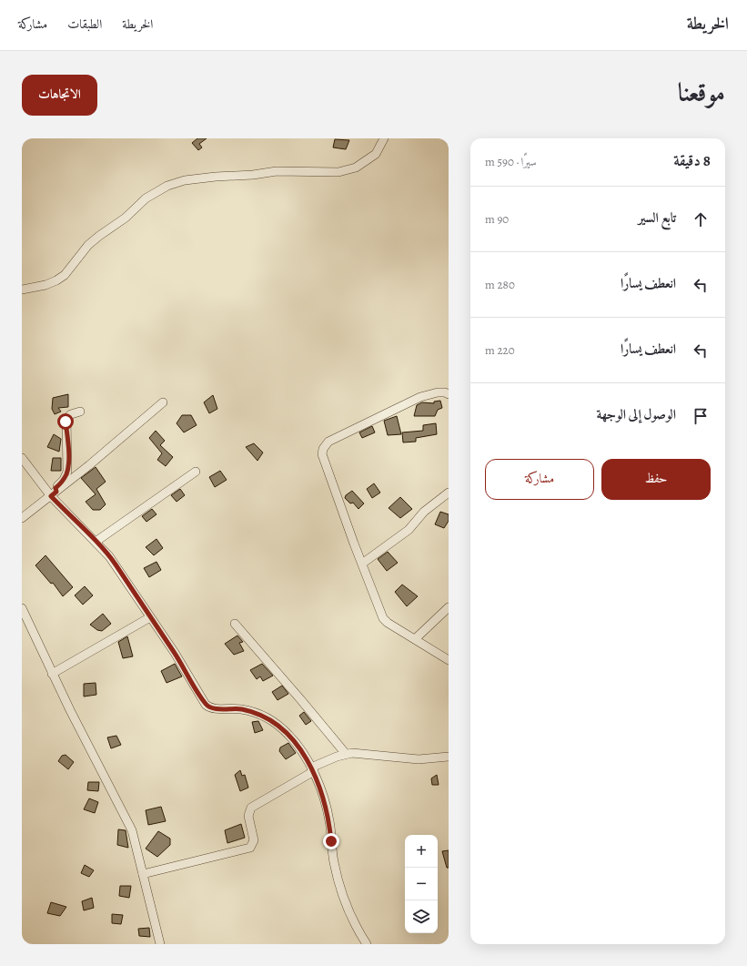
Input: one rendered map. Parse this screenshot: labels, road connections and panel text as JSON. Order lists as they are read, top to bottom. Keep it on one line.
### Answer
{"page":{"header":"الخريطة","nav":["الخريطة","الطبقات","مشاركة"],"title":"موقعنا","buttons":["الاتجاهات",["حفظ","مشاركة"]],"heading":["8 دقيقة","سيرًا · 590 m"],"list":[["تابع السير","90 m"],["انعطف يسارًا","280 m"],["انعطف يسارًا","220 m"],"الوصول إلى الوجهة"],"map_buttons":["+","−"]}}
